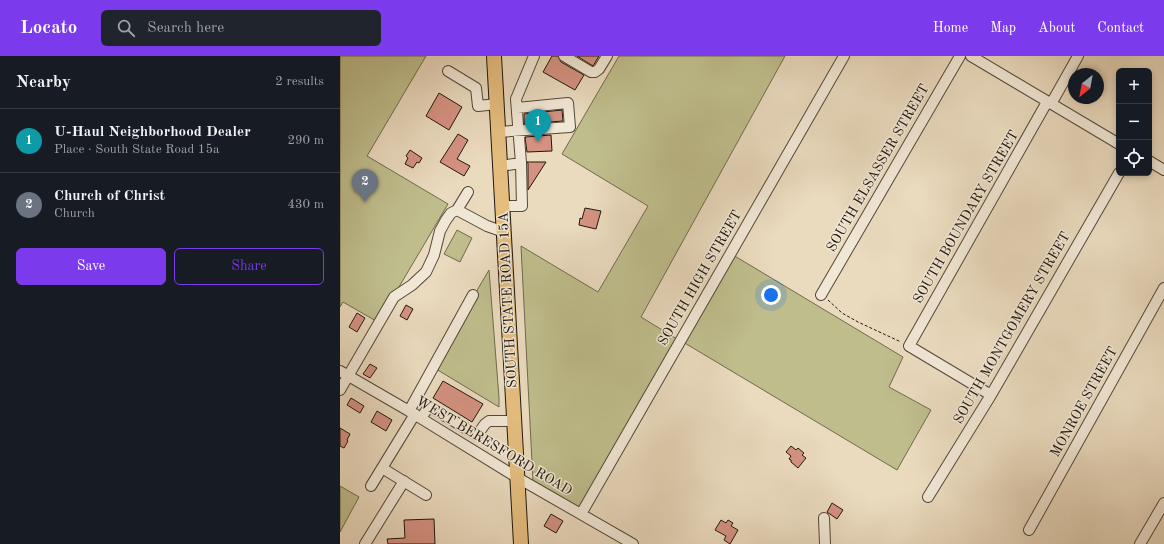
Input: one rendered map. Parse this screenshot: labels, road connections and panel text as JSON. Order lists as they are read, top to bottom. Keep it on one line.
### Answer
{"streets":{"highway":["SOUTH STATE ROAD 15A"],"street":["SOUTH ELSASSER STREET","SOUTH BOUNDARY STREET","SOUTH HIGH STREET","SOUTH MONTGOMERY STREET","MONROE STREET","WEST BERESFORD ROAD"]},"crossings":[["SOUTH HIGH STREET","WEST BERESFORD ROAD"],["SOUTH STATE ROAD 15A","WEST BERESFORD ROAD"]],"north":"bottom left","page":{"header":"Locato","search":"Search here","nav":["Home","Map","About","Contact"],"heading":["Nearby","2 results"],"map_buttons":["+","−"],"list":[{"mark":"1","name":"U-Haul Neighborhood Dealer","note":"Place · South State Road 15a","value":"290 m"},{"mark":"2","name":"Church of Christ","note":"Church","value":"430 m"}],"pins":["1","2"],"buttons":["Save","Share"]}}
